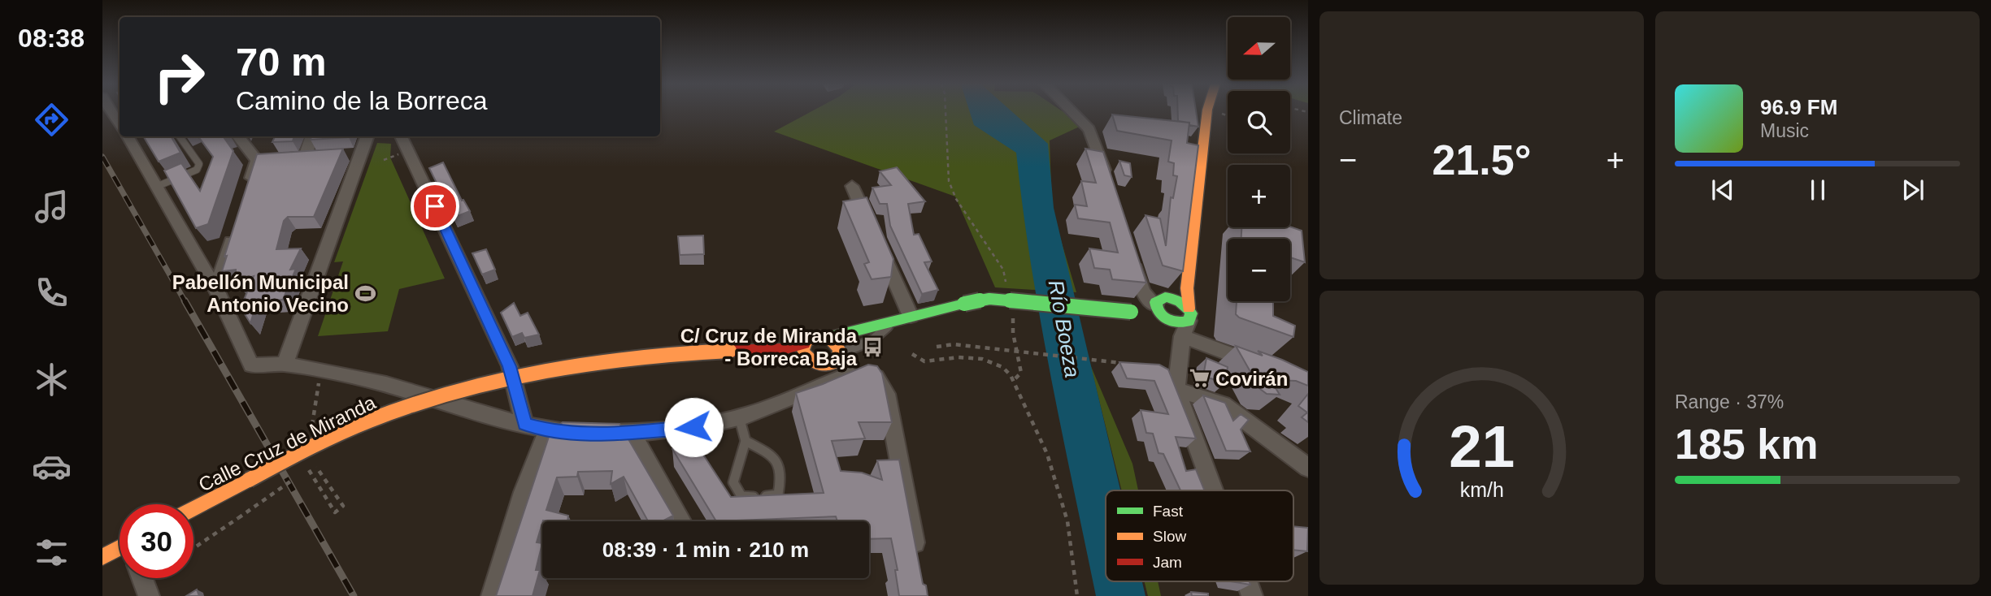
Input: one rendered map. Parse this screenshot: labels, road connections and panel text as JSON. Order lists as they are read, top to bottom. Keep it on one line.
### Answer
{"streets":{"street":["Calle Cruz de Miranda"]},"water":["Río Boeza"],"places":{"sports":["Pabellón Municipal Antonio Vecino"],"bus stop":["C/ Cruz de Miranda - Borreca Baja"],"supermarket":["Covirán"]},"legend":["Fast","Slow","Jam"],"north":"left","page":{"tabs":"08:38","tile":["Climate",["Range · 37%","185 km"]],"map_buttons":["+","−"],"turn":["70 m","Camino de la Borreca"],"song":["96.9 FM","Music"],"heat":["−","21.5°","+"],"limit":"30","trip":"08:39 · 1 min · 210 m","gauge":["21","km/h"]}}
